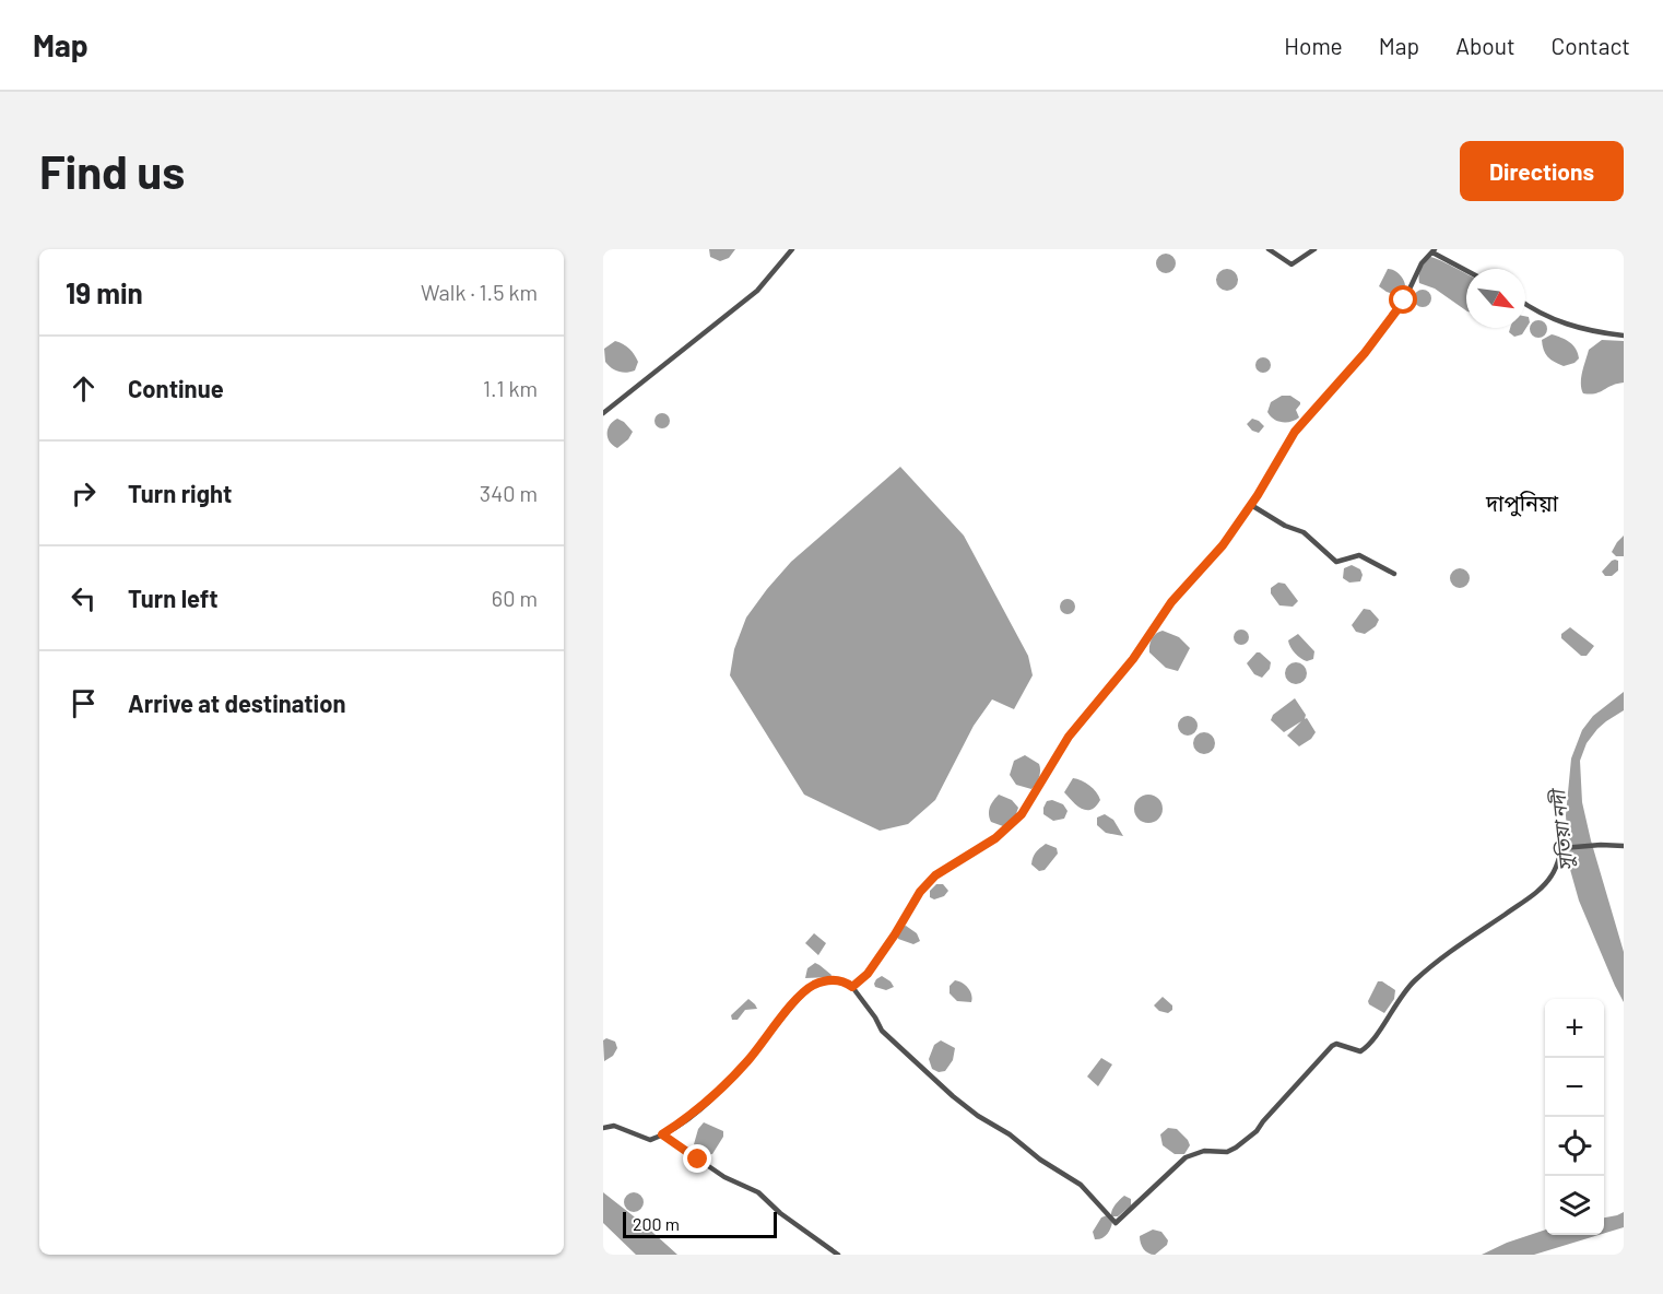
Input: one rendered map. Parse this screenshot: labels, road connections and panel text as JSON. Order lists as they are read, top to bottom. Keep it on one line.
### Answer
{"districts":["দাপুনিয়া"],"water":["সুতিয়া নদী"],"scale_bar":"200 m","north":"bottom right","page":{"header":"Map","nav":["Home","Map","About","Contact"],"buttons":"Directions","title":"Find us","heading":["19 min","Walk · 1.5 km"],"list":[["Continue","1.1 km"],["Turn right","340 m"],["Turn left","60 m"],"Arrive at destination"],"map_buttons":["+","−"],"scale":"200 m"}}
